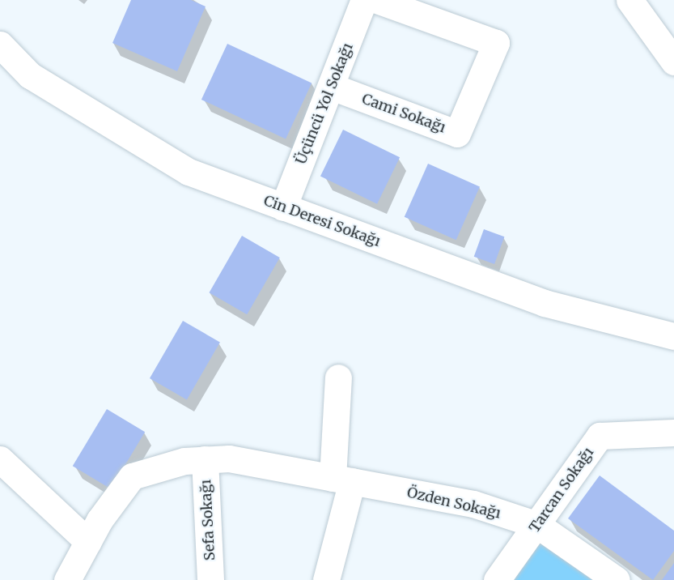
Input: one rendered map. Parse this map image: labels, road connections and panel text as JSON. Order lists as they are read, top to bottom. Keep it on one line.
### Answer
{"streets":{"street":["Üçüncü Yol Sokağı","Cami Sokağı","Cin Deresi Sokağı","Tarcan Sokağı","Özden Sokağı","Sefa Sokağı"]},"crossings":[["Üçüncü Yol Sokağı","Cami Sokağı"],["Üçüncü Yol Sokağı","Cin Deresi Sokağı"],["Tarcan Sokağı","Özden Sokağı"],["Özden Sokağı","Sefa Sokağı"]]}
